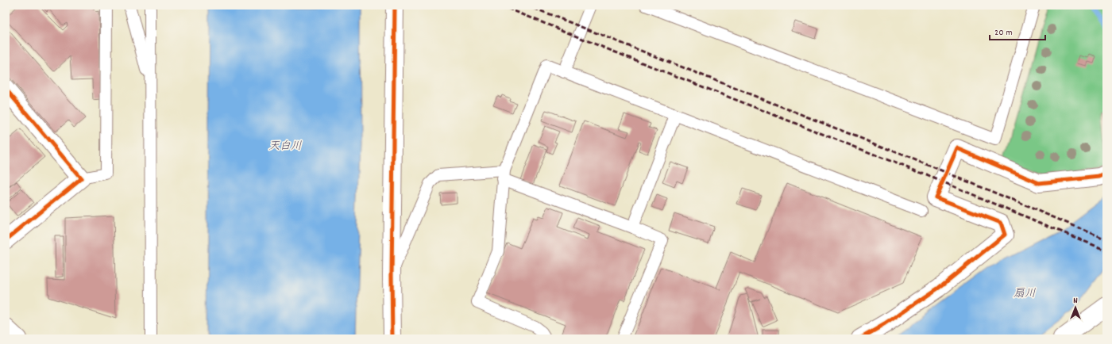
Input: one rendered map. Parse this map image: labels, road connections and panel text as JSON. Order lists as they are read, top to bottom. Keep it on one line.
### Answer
{"water":["天白川","扇川"],"scale_bar":"20 m","north":"top"}
